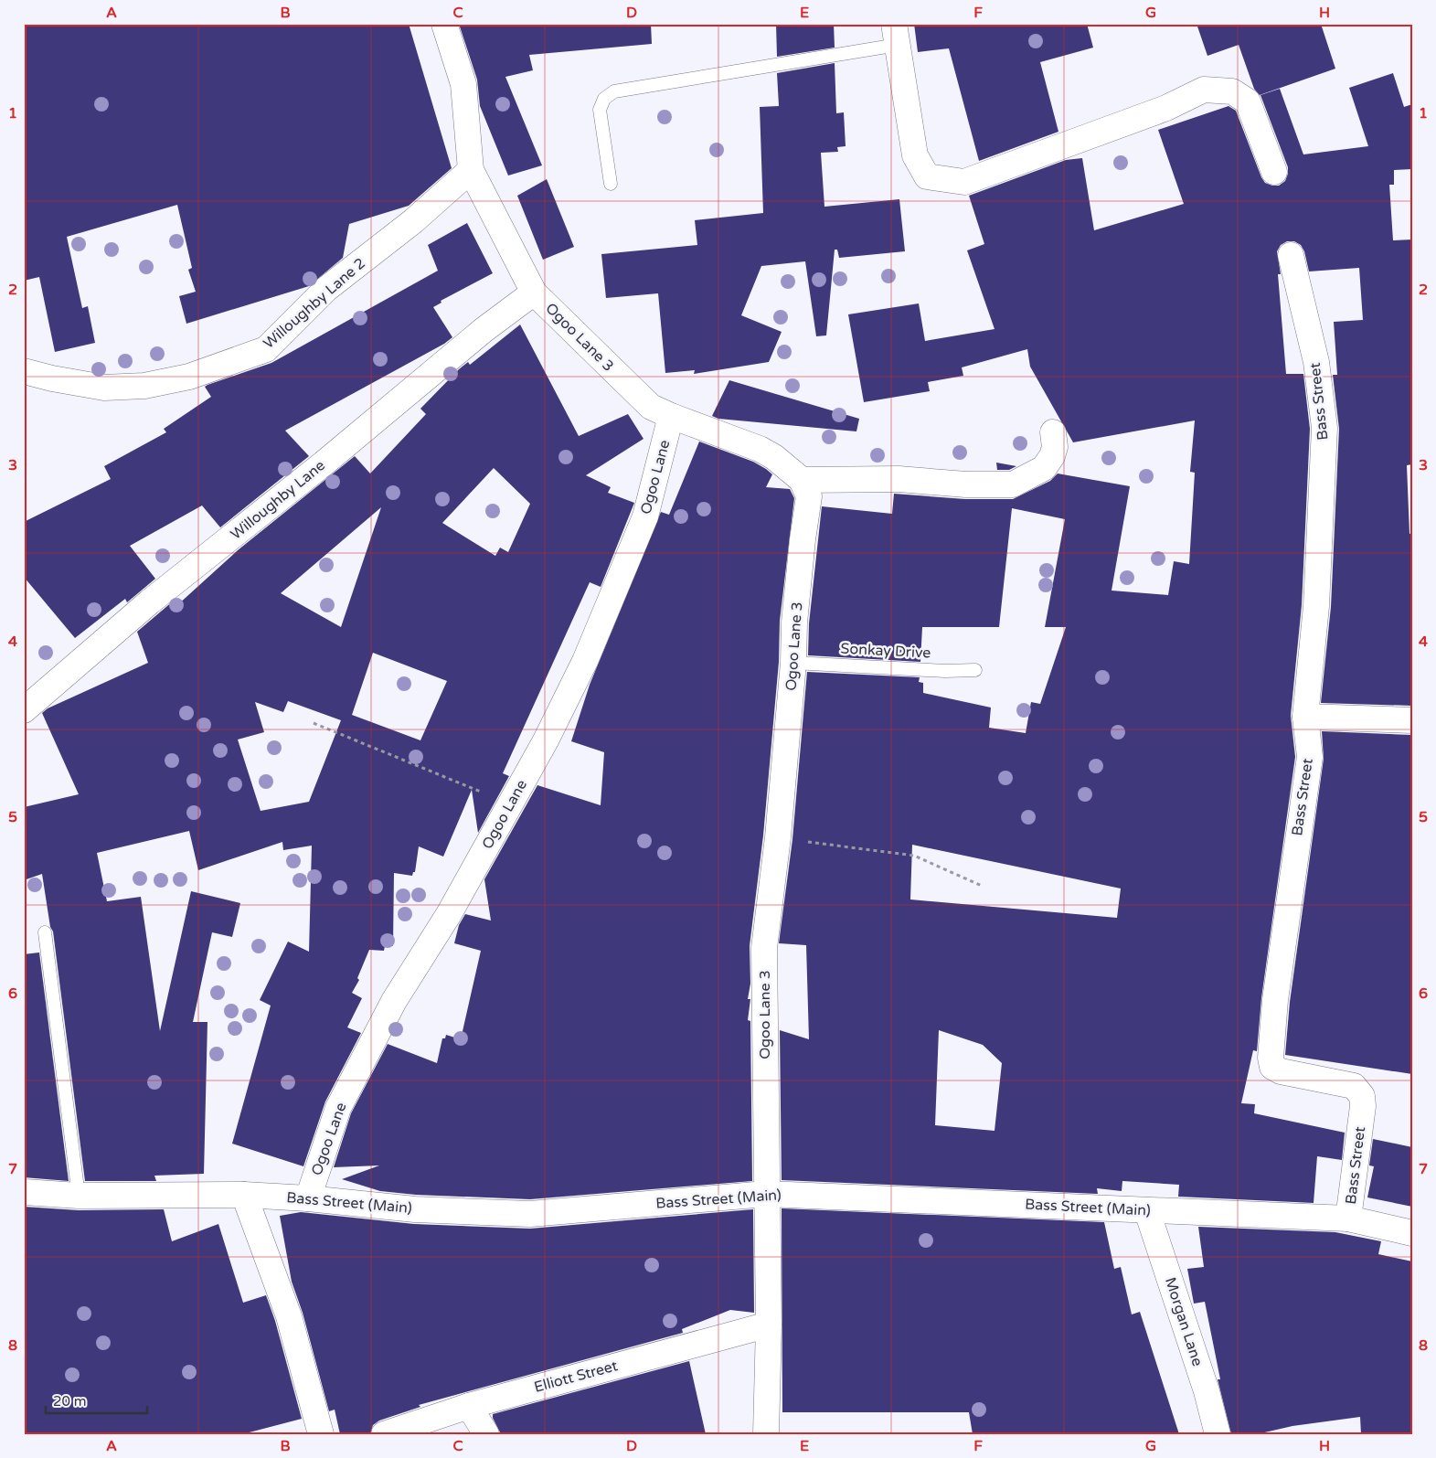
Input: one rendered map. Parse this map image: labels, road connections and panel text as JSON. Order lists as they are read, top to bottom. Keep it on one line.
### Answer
{"streets":{"street":["Willoughby Lane 2","Ogoo Lane 3","Bass Street","Ogoo Lane","Willoughby Lane","Bass Street (Main)","Morgan Lane","Elliott Street"],"lane":["Sonkay Drive"]},"crossings":[["Willoughby Lane 2","Ogoo Lane 3"],["Ogoo Lane 3","Ogoo Lane"],["Ogoo Lane 3","Willoughby Lane"],["Ogoo Lane 3","Sonkay Drive"],["Ogoo Lane 3","Bass Street (Main)"],["Ogoo Lane 3","Elliott Street"],["Bass Street","Bass Street (Main)"],["Ogoo Lane","Bass Street (Main)"],["Bass Street (Main)","Morgan Lane"]],"scale_bar":"20 m","grid":{"columns":["A","B","C","D","E","F","G","H"],"rows":["1","2","3","4","5","6","7","8"]}}
